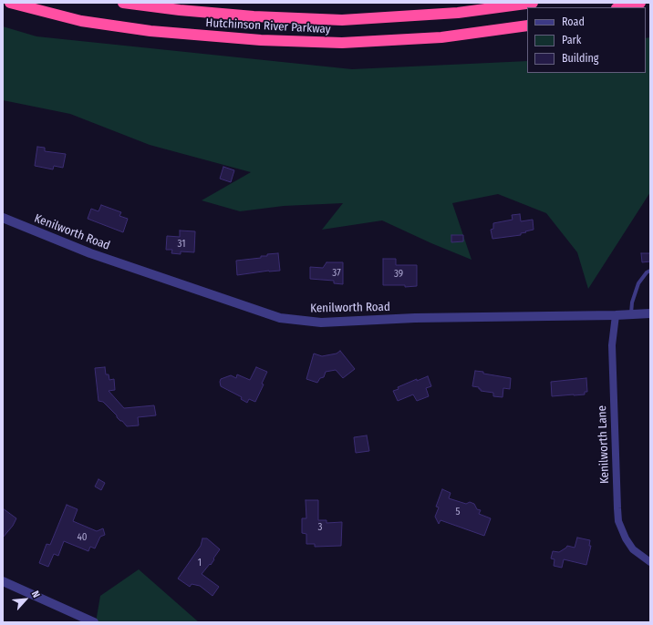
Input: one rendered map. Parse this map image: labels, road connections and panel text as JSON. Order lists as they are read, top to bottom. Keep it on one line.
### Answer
{"streets":{"highway":["Hutchinson River Parkway"],"street":["Kenilworth Road","Kenilworth Lane"]},"crossings":[["Kenilworth Road","Kenilworth Lane"]],"house_numbers":["31","37","39","5","3","40","1"],"legend":["Road","Park","Building"],"north":"top right"}
